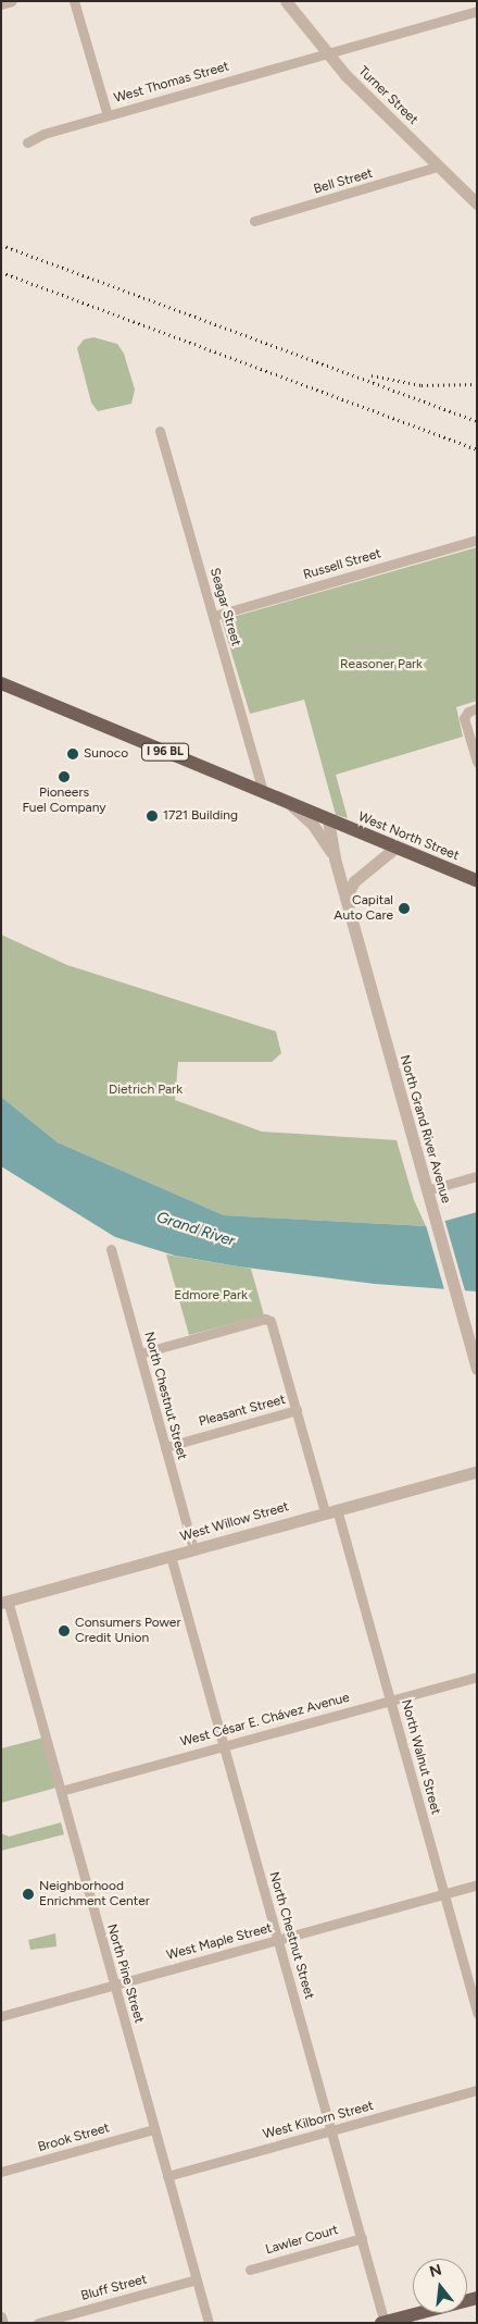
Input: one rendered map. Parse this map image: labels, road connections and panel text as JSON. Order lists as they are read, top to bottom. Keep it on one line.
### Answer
{"streets":{"main road":["I 96 BL","West North Street"],"street":["West Thomas Street","Turner Street","Bell Street","Russell Street","Seagar Street","North Grand River Avenue","North Chestnut Street","Pleasant Street","West Willow Street","West César E. Chávez Avenue","North Walnut Street","West Maple Street","North Pine Street","West Kilborn Street","Brook Street","Lawler Court","Bluff Street"]},"crossings":[["West Thomas Street","Turner Street"],["Turner Street","Bell Street"],["Russell Street","Seagar Street"],["Seagar Street","I 96 BL"],["I 96 BL","West North Street"],["I 96 BL","North Grand River Avenue"],["West North Street","North Grand River Avenue"],["North Chestnut Street","Pleasant Street"],["North Chestnut Street","West Willow Street"],["North Chestnut Street","West César E. Chávez Avenue"],["North Chestnut Street","North Walnut Street"],["North Chestnut Street","West Maple Street"],["North Chestnut Street","West Kilborn Street"],["North Chestnut Street","Lawler Court"],["Pleasant Street","North Walnut Street"],["West Willow Street","North Walnut Street"],["West Willow Street","North Pine Street"],["West César E. Chávez Avenue","North Walnut Street"],["West César E. Chávez Avenue","North Pine Street"],["North Walnut Street","West Maple Street"],["West Maple Street","North Pine Street"],["North Pine Street","West Kilborn Street"],["North Pine Street","Brook Street"],["North Pine Street","Bluff Street"]],"water":["Grand River"],"parks":["Reasoner Park","Dietrich Park","Edmore Park"],"places":["Sunoco","Pioneers Fuel Company","1721 Building","Capital Auto Care","Consumers Power Credit Union","Neighborhood Enrichment Center"],"north":"top"}
